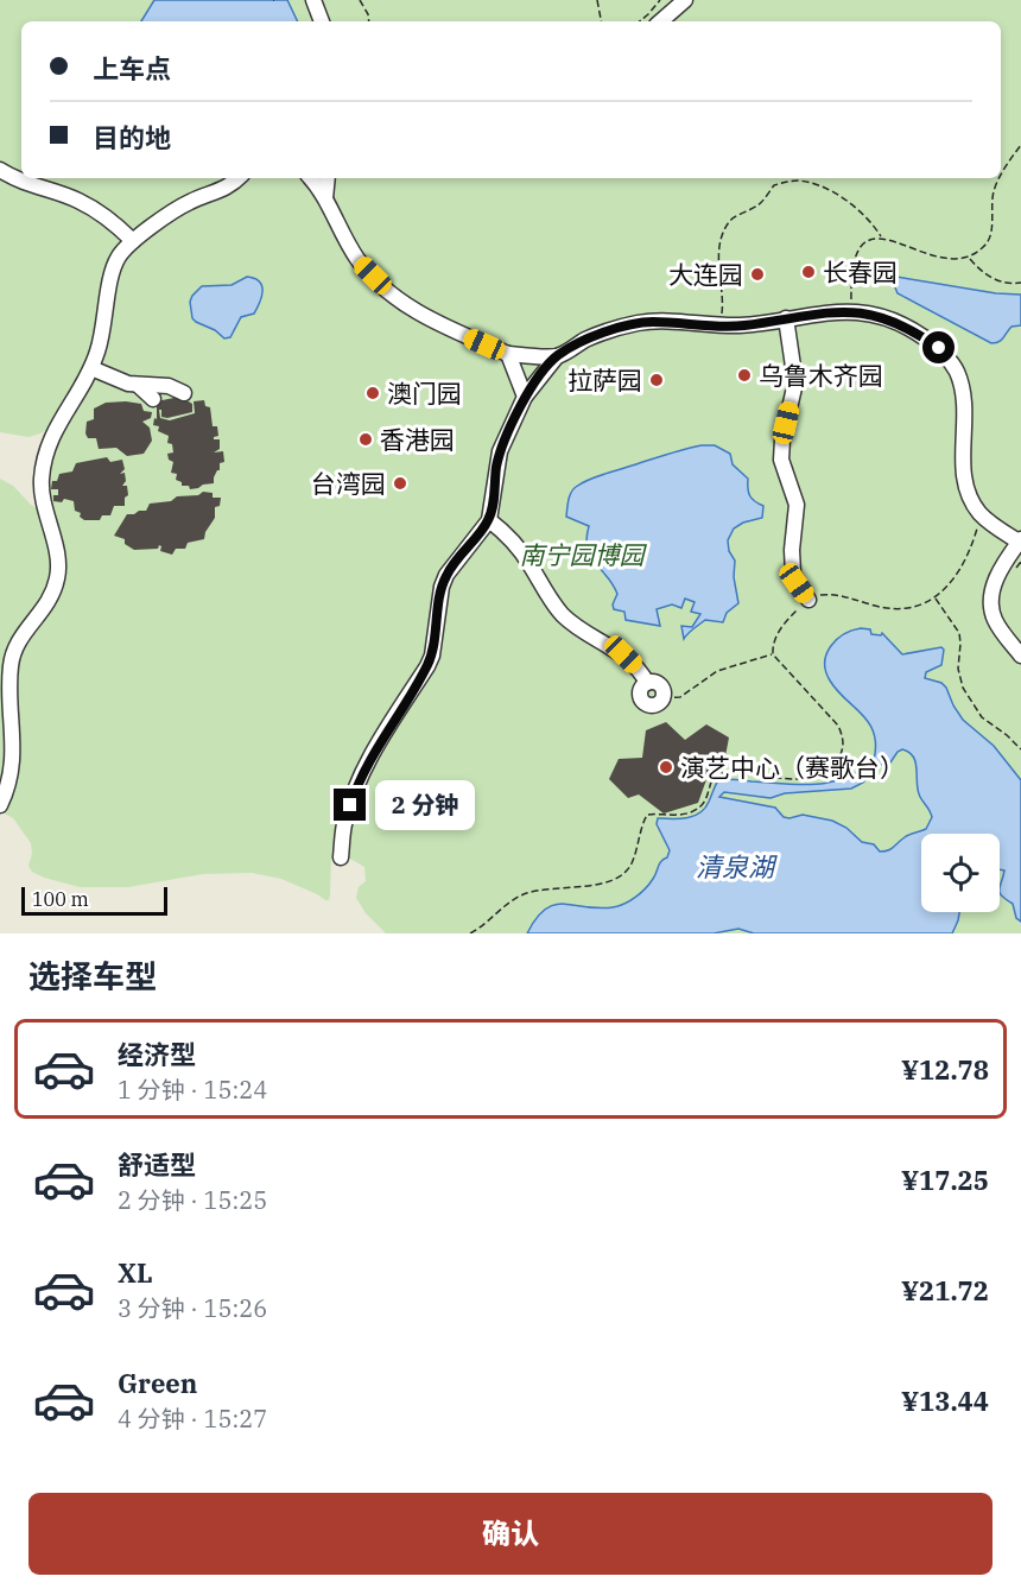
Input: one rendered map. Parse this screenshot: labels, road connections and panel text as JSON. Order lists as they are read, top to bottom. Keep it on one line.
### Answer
{"water":["清泉湖"],"parks":["南宁园博园"],"places":["长春园","大连园","乌鲁木齐园","拉萨园","澳门园","香港园","台湾园","演艺中心（赛歌台）"],"scale_bar":"100 m","page":{"banner":["上车点","目的地"],"bubble":"2 分钟","scale":"100 m","heading":"选择车型","list":[{"name":"经济型","note":"1 分钟 · 15:24","value":"¥12.78"},{"name":"舒适型","note":"2 分钟 · 15:25","value":"¥17.25"},{"name":"XL","note":"3 分钟 · 15:26","value":"¥21.72"},{"name":"Green","note":"4 分钟 · 15:27","value":"¥13.44"}],"buttons":"确认"}}
